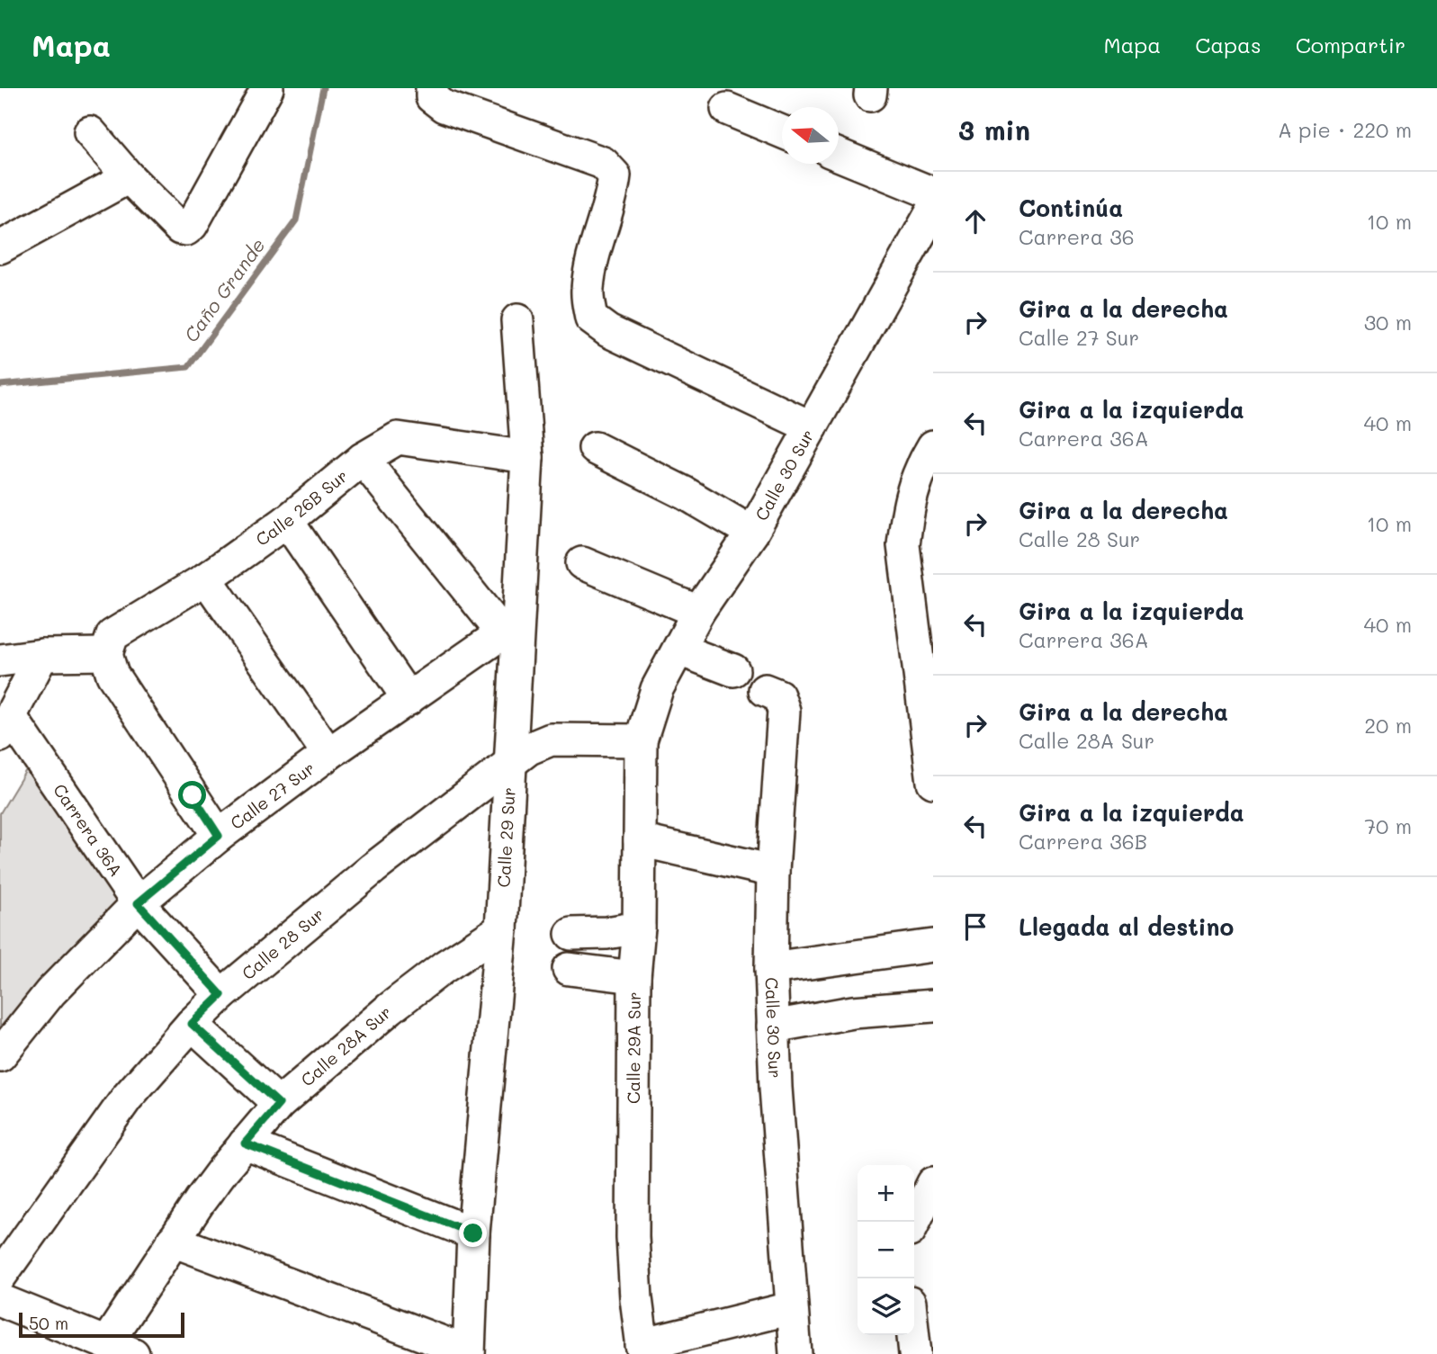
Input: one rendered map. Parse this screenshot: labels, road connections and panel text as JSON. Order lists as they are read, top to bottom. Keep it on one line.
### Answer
{"streets":{"street":["Calle 30 Sur","Calle 26B Sur","Calle 27 Sur","Carrera 36A","Calle 29 Sur","Calle 28 Sur","Calle 28A Sur","Calle 29A Sur"]},"crossings":[["Calle 30 Sur","Calle 28 Sur"],["Calle 30 Sur","Calle 29A Sur"],["Calle 26B Sur","Calle 29 Sur"],["Calle 27 Sur","Carrera 36A"],["Calle 27 Sur","Calle 29 Sur"],["Carrera 36A","Calle 28 Sur"],["Calle 29 Sur","Calle 28 Sur"],["Calle 29 Sur","Calle 28A Sur"],["Calle 28 Sur","Calle 29A Sur"]],"water":["Caño Grande"],"scale_bar":"50 m","north":"left","page":{"header":"Mapa","nav":["Mapa","Capas","Compartir"],"heading":["3 min","A pie · 220 m"],"list":[["Continúa","Carrera 36","10 m"],["Gira a la derecha","Calle 27 Sur","30 m"],["Gira a la izquierda","Carrera 36A","40 m"],["Gira a la derecha","Calle 28 Sur","10 m"],["Gira a la izquierda","Carrera 36A","40 m"],["Gira a la derecha","Calle 28A Sur","20 m"],["Gira a la izquierda","Carrera 36B","70 m"],"Llegada al destino"],"map_buttons":["+","−"],"scale":"50 m"}}
